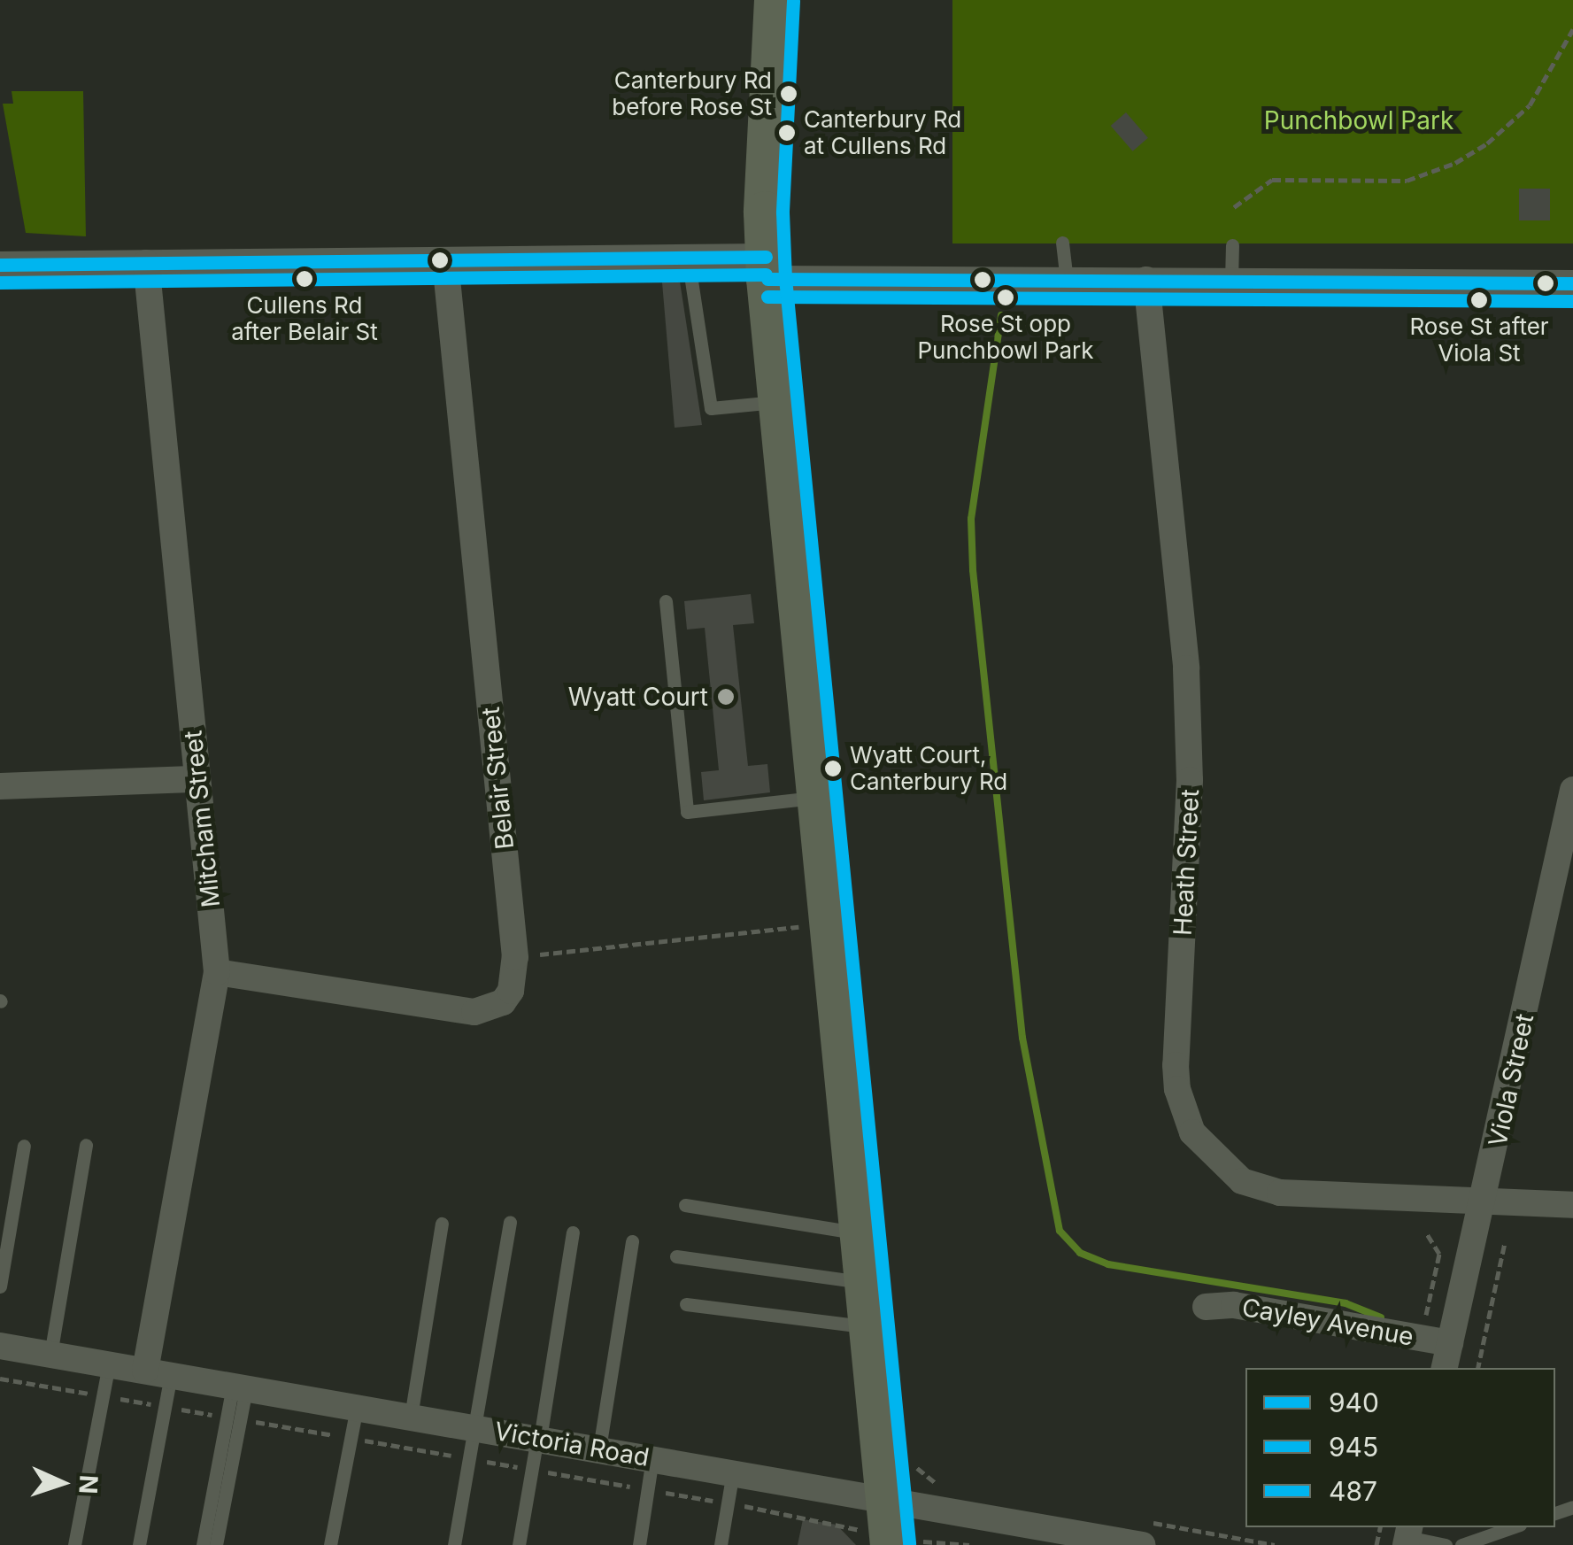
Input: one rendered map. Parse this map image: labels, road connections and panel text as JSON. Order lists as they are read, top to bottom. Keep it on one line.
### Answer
{"streets":{"street":["Belair Street","Mitcham Street","Heath Street","Viola Street","Cayley Avenue","Victoria Road"]},"crossings":[["Belair Street","Mitcham Street"],["Mitcham Street","Victoria Road"],["Heath Street","Viola Street"],["Viola Street","Cayley Avenue"]],"parks":["Punchbowl Park"],"places":["Canterbury Rd before Rose St","Canterbury Rd at Cullens Rd","Cullens Rd after Belair St","Rose St opp Punchbowl Park","Rose St after Viola St","Wyatt Court","Wyatt Court, Canterbury Rd"],"lines":["transit line 487","transit line 940","transit line 945"],"legend":["940","945","487"],"north":"right"}
